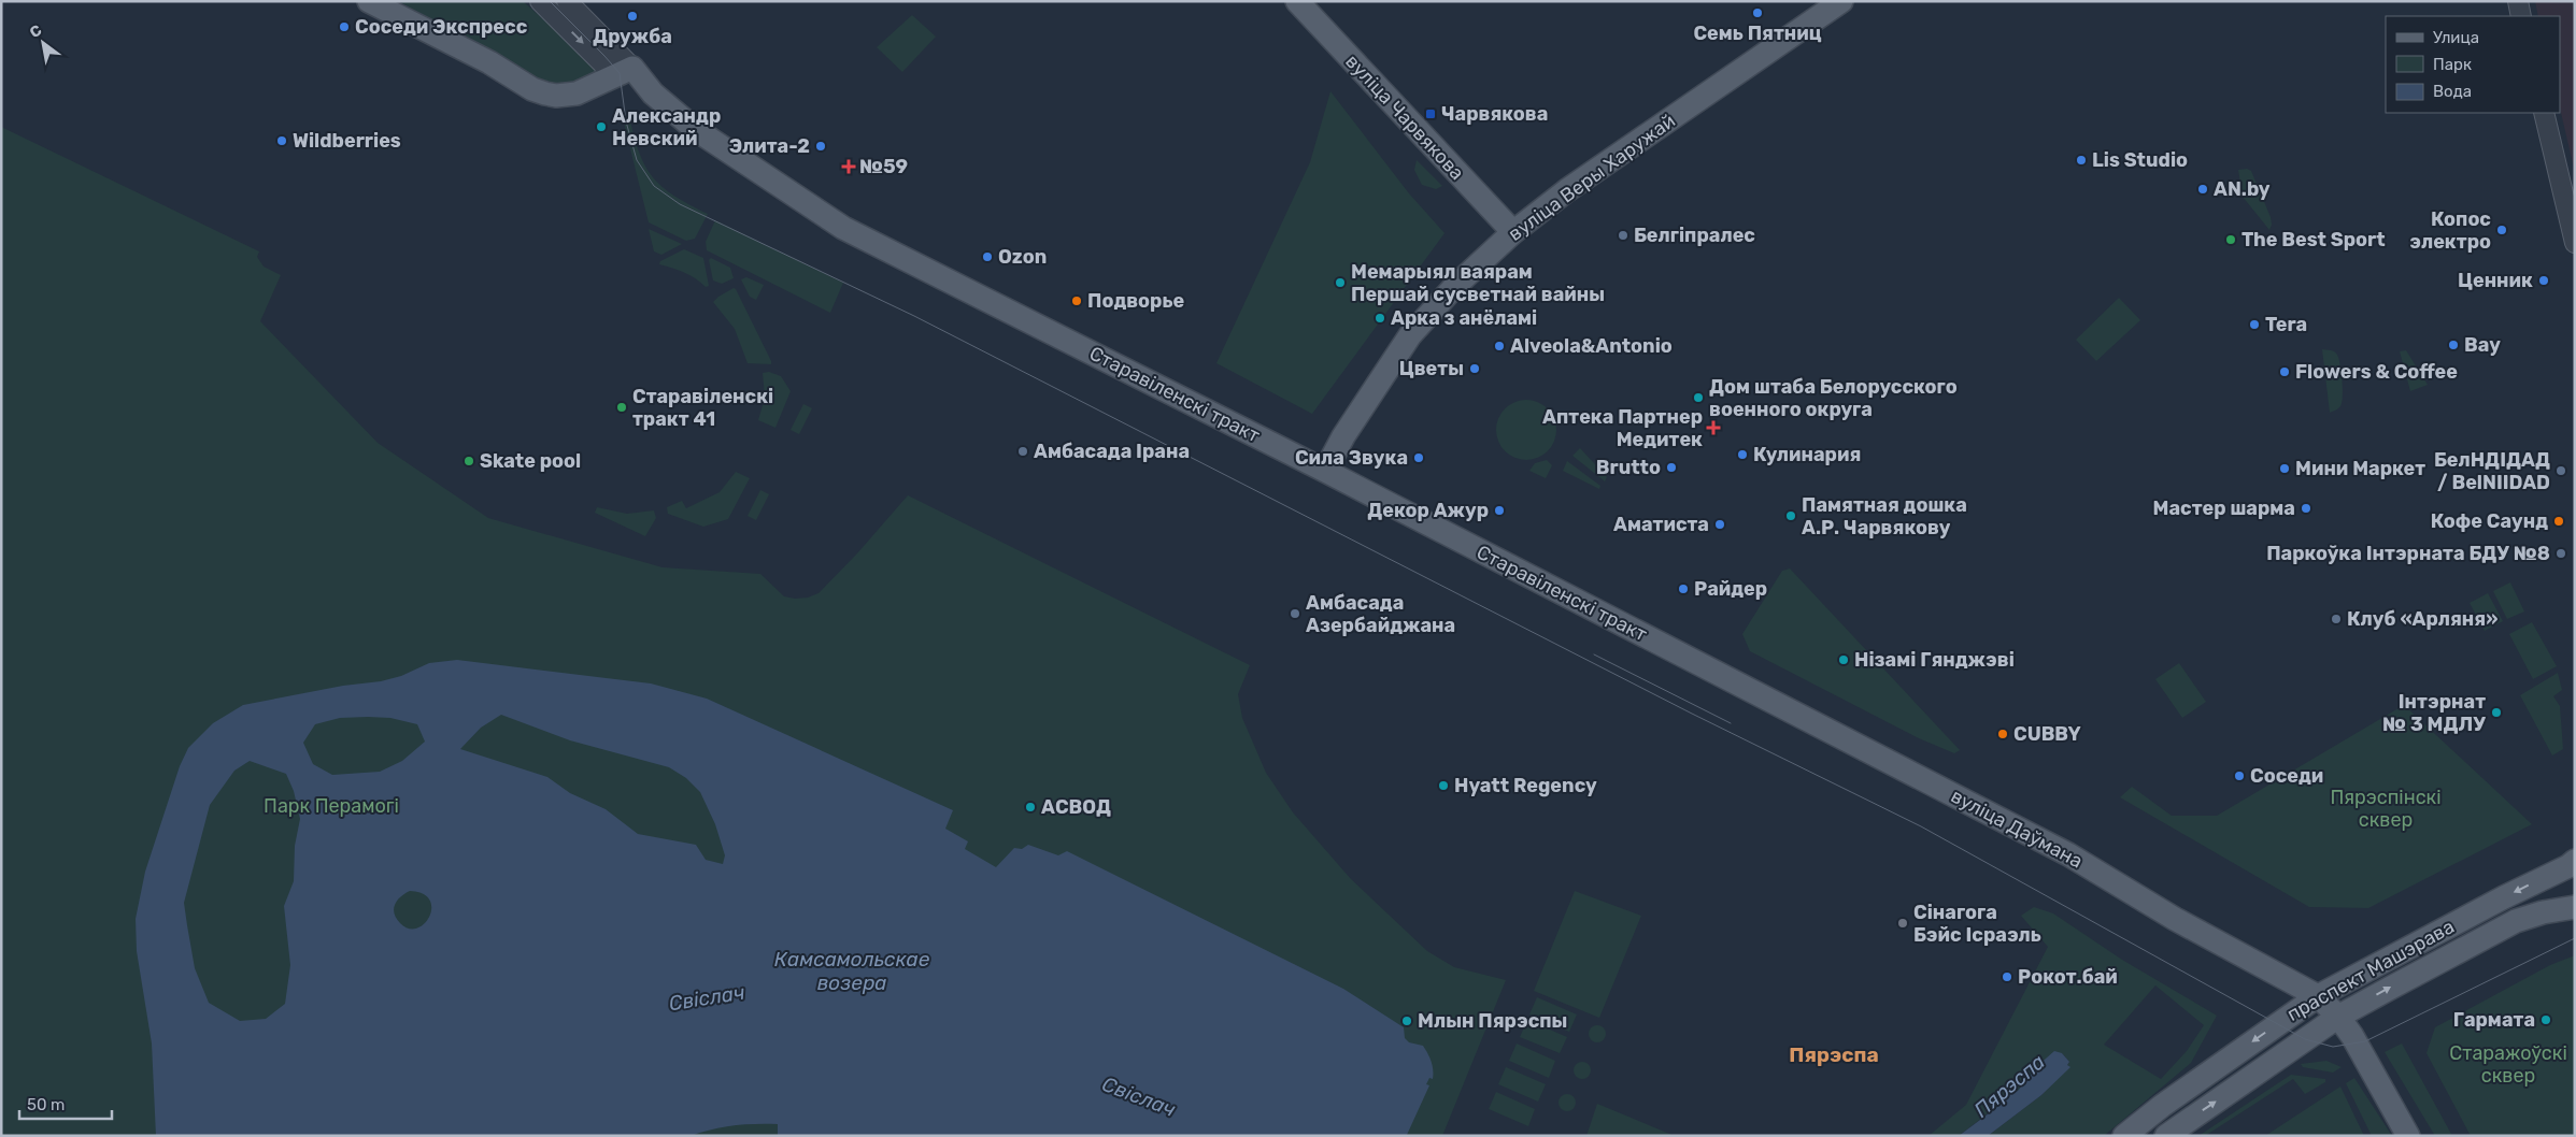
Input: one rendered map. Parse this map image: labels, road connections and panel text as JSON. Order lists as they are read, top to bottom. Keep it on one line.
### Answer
{"streets":{"main road":["вуліца Чарвякова","вуліца Веры Харужай","Старавіленскі тракт","вуліца Даўмана","праспект Машэрава"]},"crossings":[["вуліца Чарвякова","вуліца Веры Харужай"],["вуліца Веры Харужай","Старавіленскі тракт"],["Старавіленскі тракт","вуліца Даўмана"],["вуліца Даўмана","праспект Машэрава"]],"districts":["Пярэспа"],"water":["Камсамольскае возера","Свіслач","Пярэспа"],"parks":["Пярэспінскі сквер","Парк Перамогі","Старажоўскі сквер"],"places":{"other":["Семь Пятниц","Дружба","Соседи Экспресс","Александр Невский","Wildberries","Элита-2","Lis Studio","AN.by","Копос электро","Белгіпралес","The Best Sport","Ozon","Ценник","Мемарыял ваярам Першай сусветнай вайны","Подворье","Арка з анёламі","Tera","Вау","Alveola&Antonio","Цветы","Flowers & Coffee","Дом штаба Белорусского военного округа","Старавіленскі тракт 41","Амбасада Ірана","Кулинария","Сила Звука","Skate pool","Brutto","Мини Маркет","БелНДІДАД / BelNIIDAD","Мастер шарма","Декор Ажур","Памятная дошка А.Р. Чарвякову","Кофе Саунд","Аматиста","Паркоўка Інтэрната БДУ №8","Райдер","Амбасада Азербайджана","Клуб «Арляня»","Нізамі Гянджэві","Інтэрнат № 3 МДЛУ","CUBBY","Соседи","Hyatt Regency","АСВОД","Сінагога Бэйс Ісраэль","Рокот.бай","Гармата","Млын Пярэспы"],"transit":["Чарвякова"],"health":["№59","Аптека Партнер Медитек"]},"legend":["Улица","Парк","Вода"],"scale_bar":"50 m","north":"top left"}
